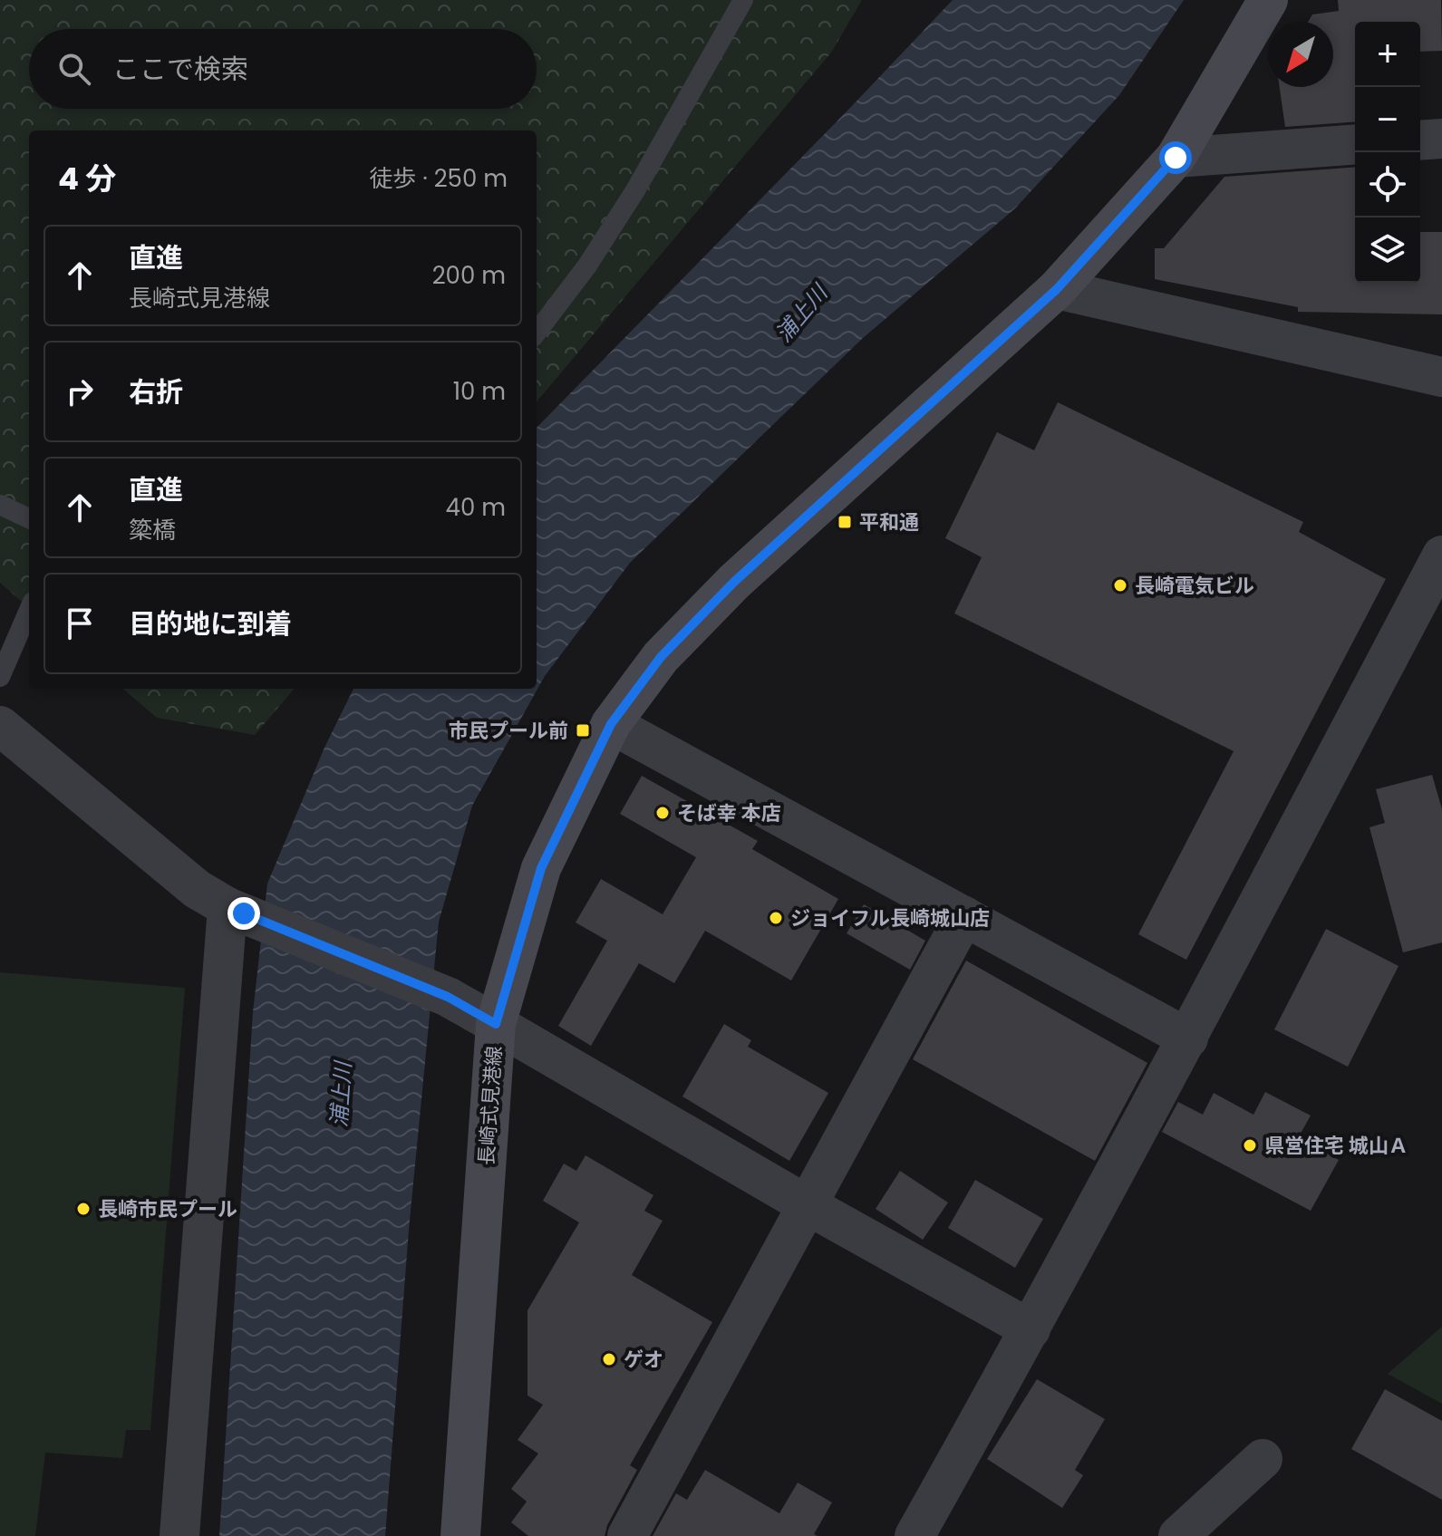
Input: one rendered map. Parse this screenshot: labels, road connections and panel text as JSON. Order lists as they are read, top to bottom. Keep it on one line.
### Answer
{"streets":{"main road":["長崎式見港線"]},"water":["浦上川"],"places":{"transit":["平和通","市民プール前"],"other":["長崎電気ビル","そば幸 本店","ジョイフル長崎城山店","県営住宅 城山Ａ","長崎市民プール","ゲオ"]},"north":"bottom left","page":{"map_buttons":["+","−"],"search":"ここで検索","heading":["4 分","徒歩 · 250 m"],"list":[["直進","長崎式見港線","200 m"],["右折","10 m"],["直進","簗橋","40 m"],"目的地に到着"]}}
